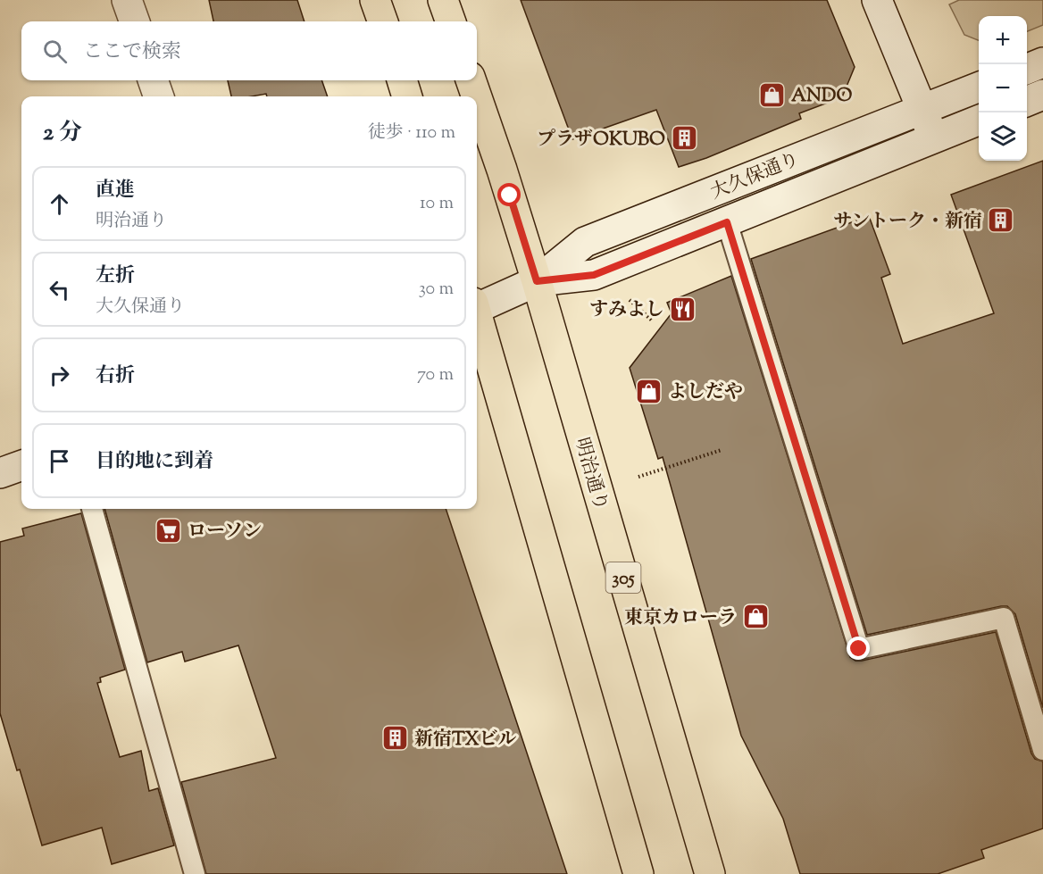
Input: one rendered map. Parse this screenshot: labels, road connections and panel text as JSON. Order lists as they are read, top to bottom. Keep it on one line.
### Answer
{"streets":{"main road":["大久保通り","明治通り","305"]},"crossings":[["大久保通り","明治通り"]],"places":{"shop":["ANDO","よしだや","東京カローラ"],"building":["プラザOKUBO","サントーク・新宿","新宿TXビル"],"restaurant":["すみよし"],"supermarket":["ローソン"]},"page":{"map_buttons":["+","−"],"search":"ここで検索","heading":["2 分","徒歩 · 110 m"],"list":[["直進","明治通り","10 m"],["左折","大久保通り","30 m"],["右折","70 m"],"目的地に到着"]}}
